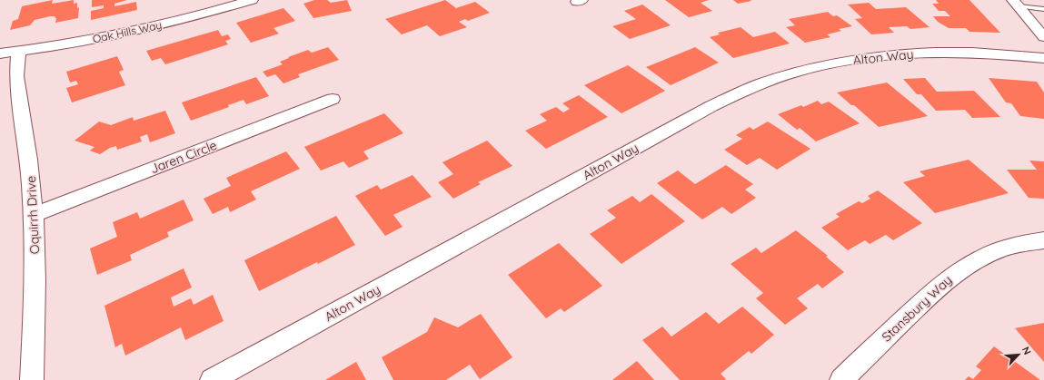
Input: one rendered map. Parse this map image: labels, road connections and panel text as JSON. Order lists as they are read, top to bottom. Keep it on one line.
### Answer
{"streets":{"street":["Oak Hills Way","Alton Way","Jaren Circle","Oquirrh Drive","Stansbury Way"]},"crossings":[["Oak Hills Way","Oquirrh Drive"],["Jaren Circle","Oquirrh Drive"]],"north":"top right"}
